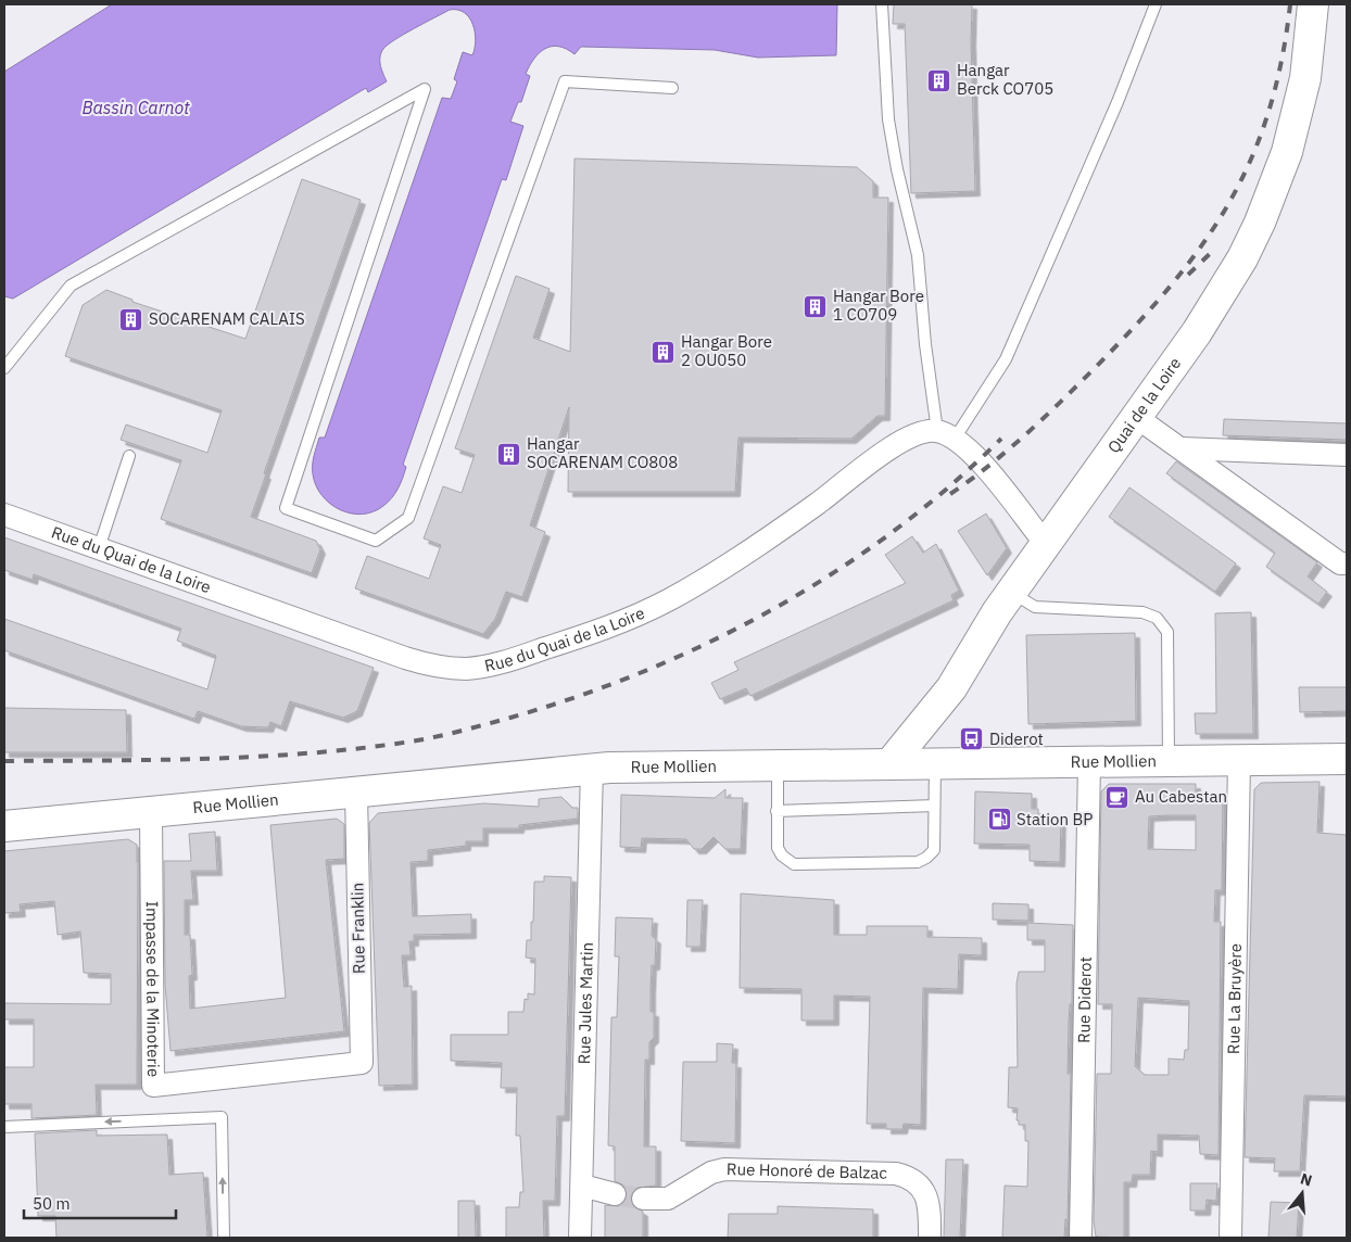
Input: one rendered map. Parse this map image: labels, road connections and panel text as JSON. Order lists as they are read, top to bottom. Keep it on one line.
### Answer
{"streets":{"street":["Quai de la Loire","Rue du Quai de la Loire","Rue Mollien","Rue Franklin","Impasse de la Minoterie","Rue La Bruyère","Rue Diderot","Rue Jules Martin","Rue Honoré de Balzac"]},"crossings":[["Quai de la Loire","Rue Mollien"],["Rue Mollien","Rue Franklin"],["Rue Mollien","Impasse de la Minoterie"],["Rue Mollien","Rue La Bruyère"],["Rue Mollien","Rue Diderot"],["Rue Mollien","Rue Jules Martin"],["Rue Franklin","Impasse de la Minoterie"]],"water":["Bassin Carnot"],"places":{"building":["Hangar Berck CO705","Hangar Bore 1 CO709","SOCARENAM CALAIS","Hangar Bore 2 OU050","Hangar SOCARENAM CO808"],"bus stop":["Diderot"],"cafe":["Au Cabestan"],"fuel station":["Station BP"]},"scale_bar":"50 m","north":"top"}
